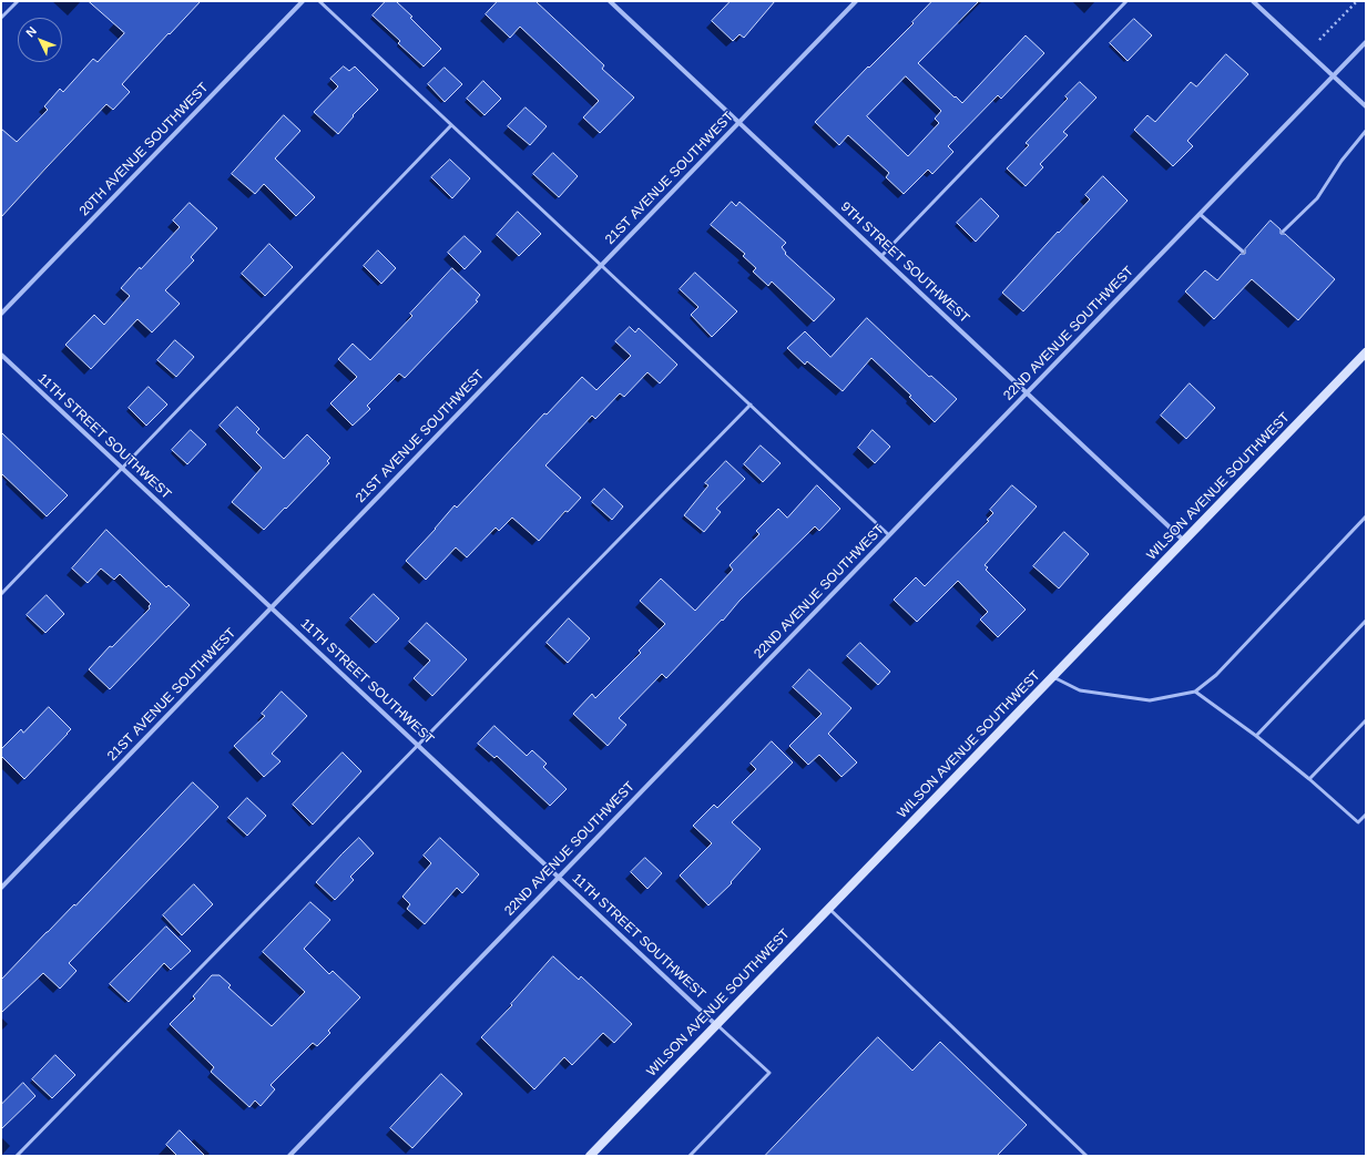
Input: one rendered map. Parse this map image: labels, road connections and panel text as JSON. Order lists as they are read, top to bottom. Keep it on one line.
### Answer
{"streets":{"main road":["WILSON AVENUE SOUTHWEST"],"street":["20TH AVENUE SOUTHWEST","21ST AVENUE SOUTHWEST","9TH STREET SOUTHWEST","22ND AVENUE SOUTHWEST","11TH STREET SOUTHWEST"]},"crossings":[["21ST AVENUE SOUTHWEST","9TH STREET SOUTHWEST"],["21ST AVENUE SOUTHWEST","11TH STREET SOUTHWEST"],["9TH STREET SOUTHWEST","22ND AVENUE SOUTHWEST"],["9TH STREET SOUTHWEST","WILSON AVENUE SOUTHWEST"],["22ND AVENUE SOUTHWEST","11TH STREET SOUTHWEST"],["11TH STREET SOUTHWEST","WILSON AVENUE SOUTHWEST"]],"north":"top left"}
